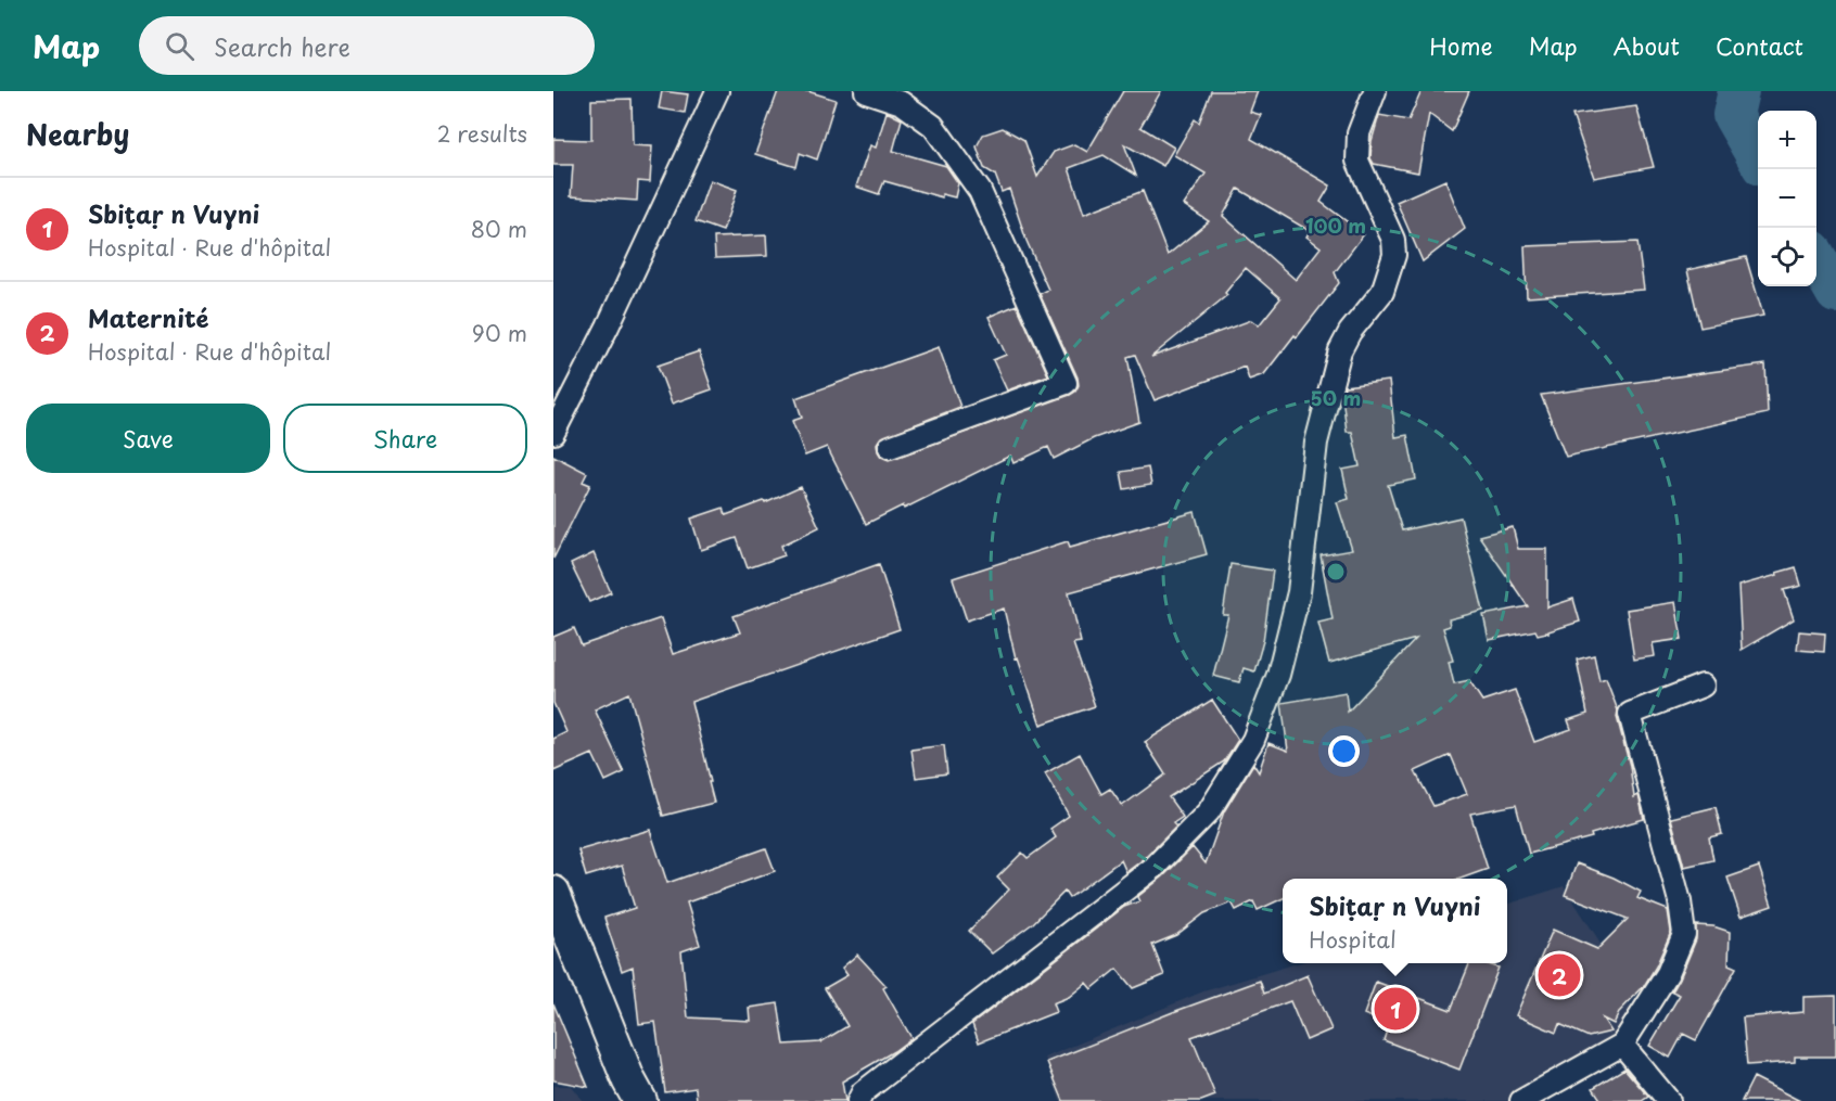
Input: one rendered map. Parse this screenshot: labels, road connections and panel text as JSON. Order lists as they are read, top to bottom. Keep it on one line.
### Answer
{"page":{"header":"Map","search":"Search here","nav":["Home","Map","About","Contact"],"heading":["Nearby","2 results"],"map_buttons":["+","−"],"list":[{"mark":"1","name":"Sbiṭaṛ n Vuɣni","note":"Hospital · Rue d'hôpital","value":"80 m"},{"mark":"2","name":"Maternité","note":"Hospital · Rue d'hôpital","value":"90 m"}],"buttons":["Save","Share"],"popup":["Sbiṭaṛ n Vuɣni","Hospital"],"pins":["2","1"]},"rings":["100 m","50 m"]}
